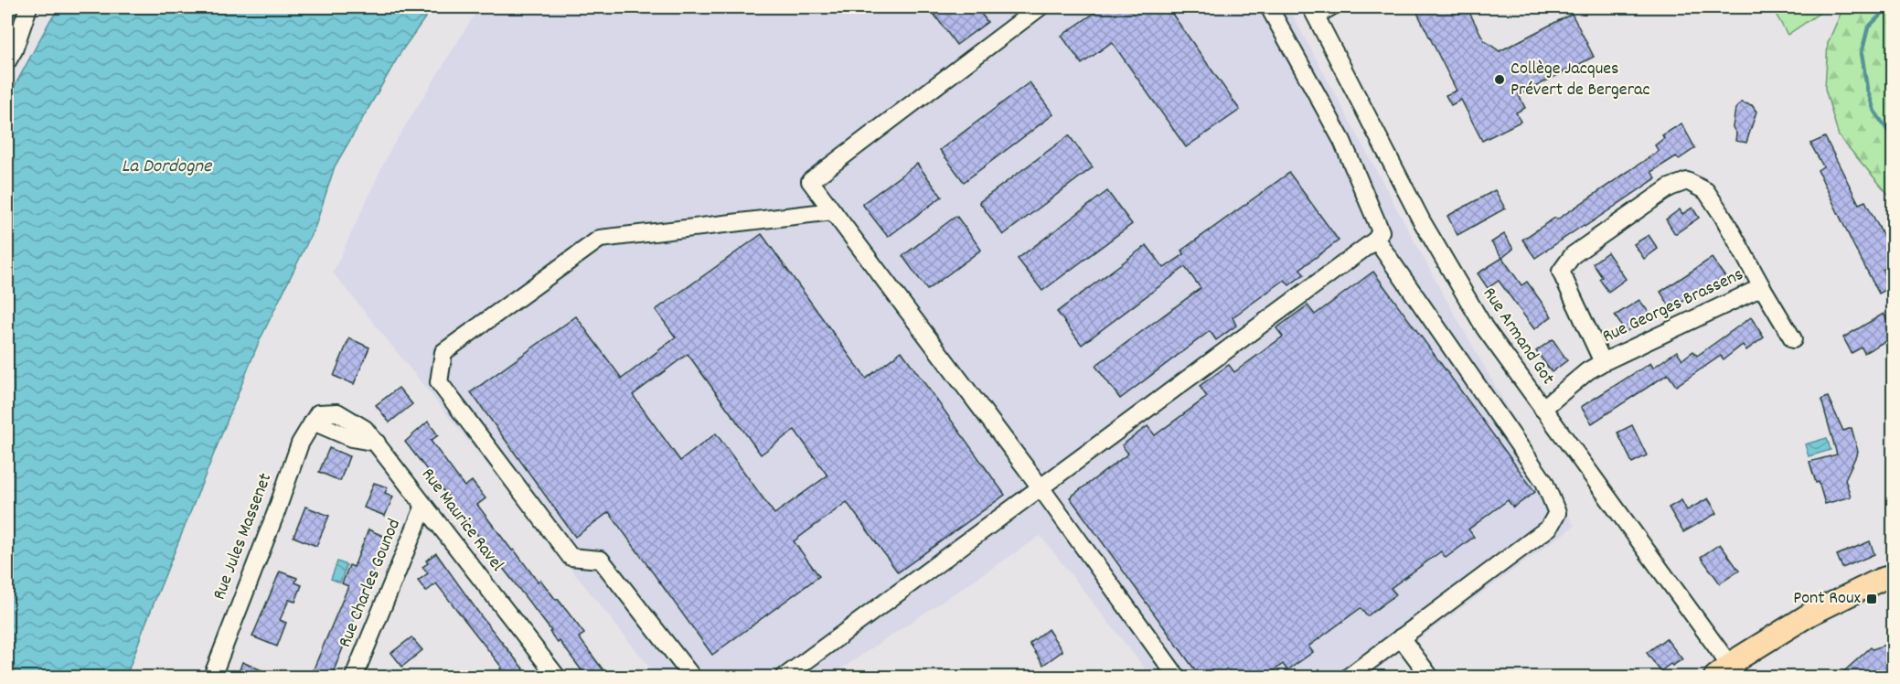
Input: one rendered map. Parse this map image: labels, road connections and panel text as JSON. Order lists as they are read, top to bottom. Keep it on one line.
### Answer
{"streets":{"street":["Rue Georges Brassens","Rue Armand Got","Rue Maurice Ravel","Rue Jules Massenet","Rue Charles Gounod"]},"crossings":[["Rue Georges Brassens","Rue Armand Got"],["Rue Maurice Ravel","Rue Jules Massenet"],["Rue Maurice Ravel","Rue Charles Gounod"]],"water":["La Dordogne"],"places":{"other":["Collège Jacques Prévert de Bergerac"],"transit":["Pont Roux"]}}
